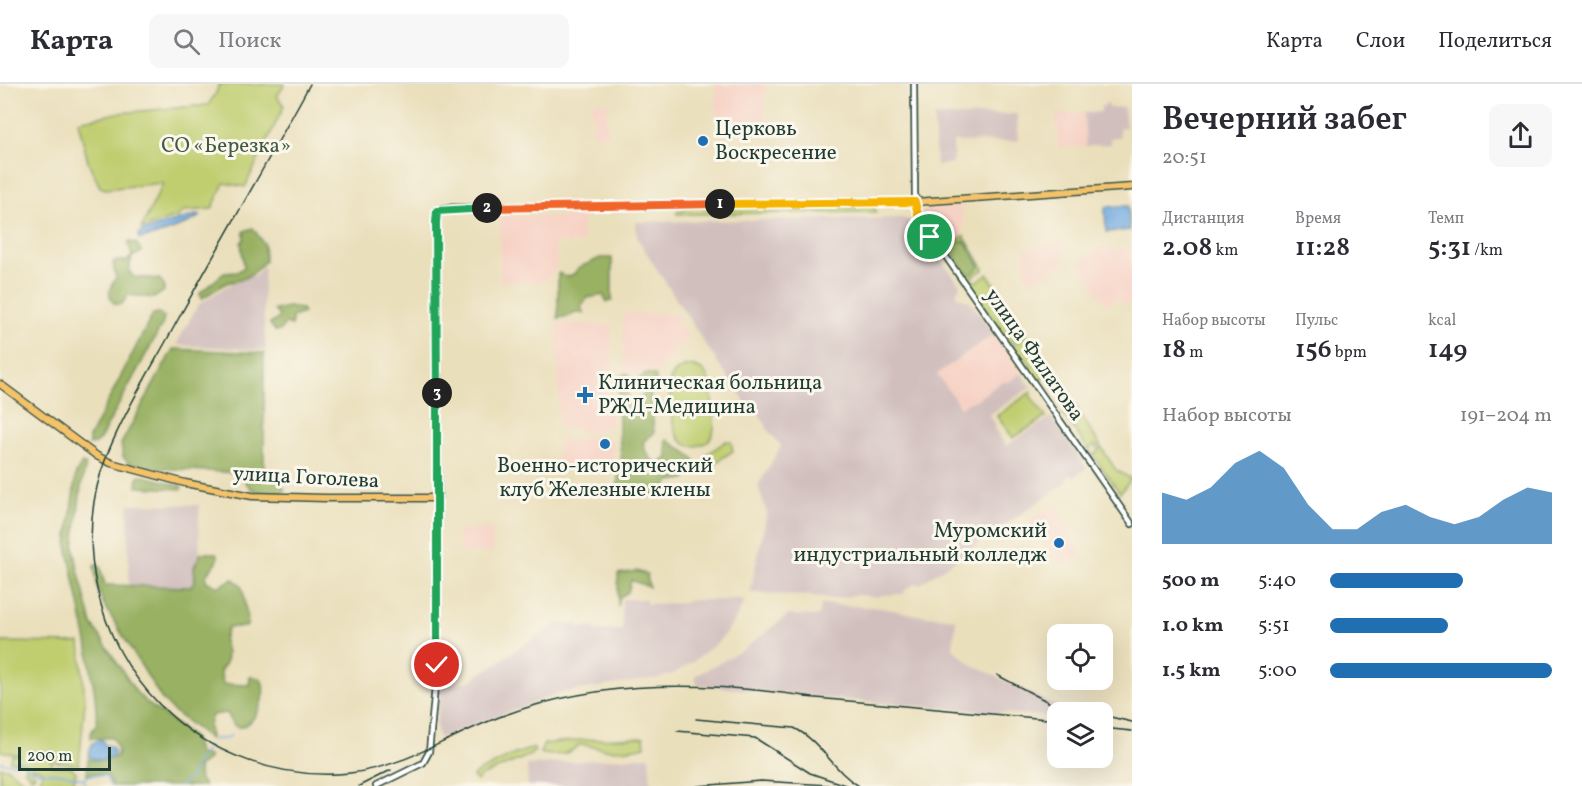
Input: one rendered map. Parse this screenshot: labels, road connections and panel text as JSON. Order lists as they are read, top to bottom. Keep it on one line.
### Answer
{"streets":{"main road":["улица Гоголева"],"street":["улица Филатова"]},"parks":["СО «Березка»"],"places":{"other":["Церковь Воскресение","Военно-исторический клуб Железные клены","Муромский индустриальный колледж"],"health":["Клиническая больница РЖД-Медицина"]},"scale_bar":"200 m","page":{"header":"Карта","search":"Поиск","nav":["Карта","Слои","Поделиться"],"heading":["Вечерний забег","20:51"],"stats":[["Дистанция","2.08 km"],["Время","11:28"],["Темп","5:31 /km"],["Набор высоты","18 m"],["Пульс","156 bpm"],["kcal","149"]],"pins":["1","2","3"],"chart":["Набор высоты","191–204 m"],"list":[{"name":"500 m","note":"5:40"},{"name":"1.0 km","note":"5:51"},{"name":"1.5 km","note":"5:00"}],"scale":"200 m"}}
